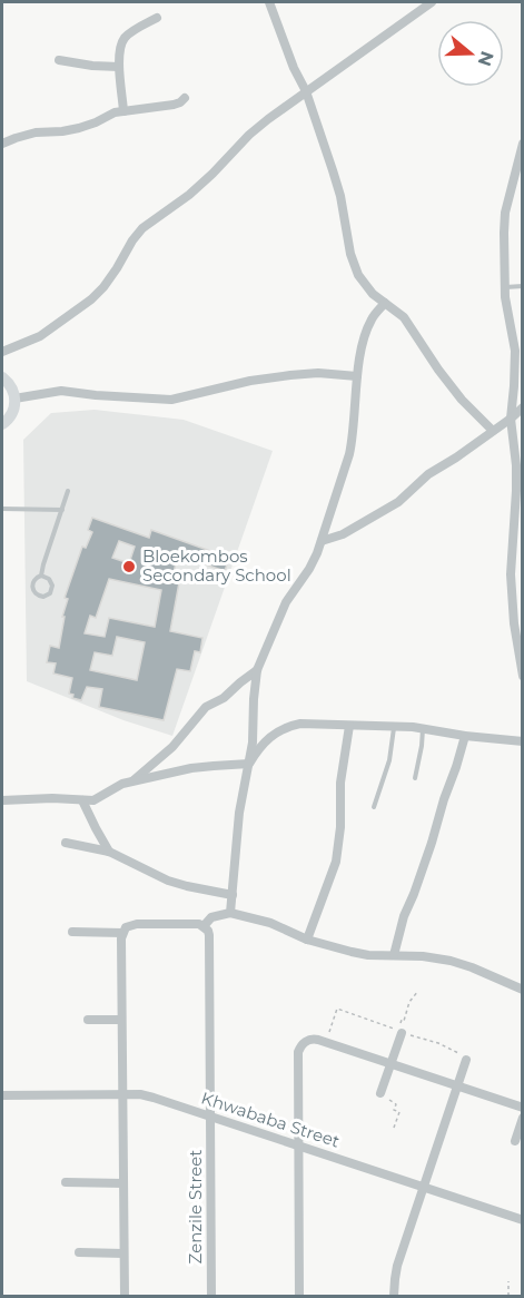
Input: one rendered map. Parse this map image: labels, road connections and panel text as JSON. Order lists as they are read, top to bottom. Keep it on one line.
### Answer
{"streets":{"street":["Khwababa Street","Zenzile Street"]},"crossings":[["Khwababa Street","Zenzile Street"]],"places":["Bloekombos Secondary School"],"north":"right"}
